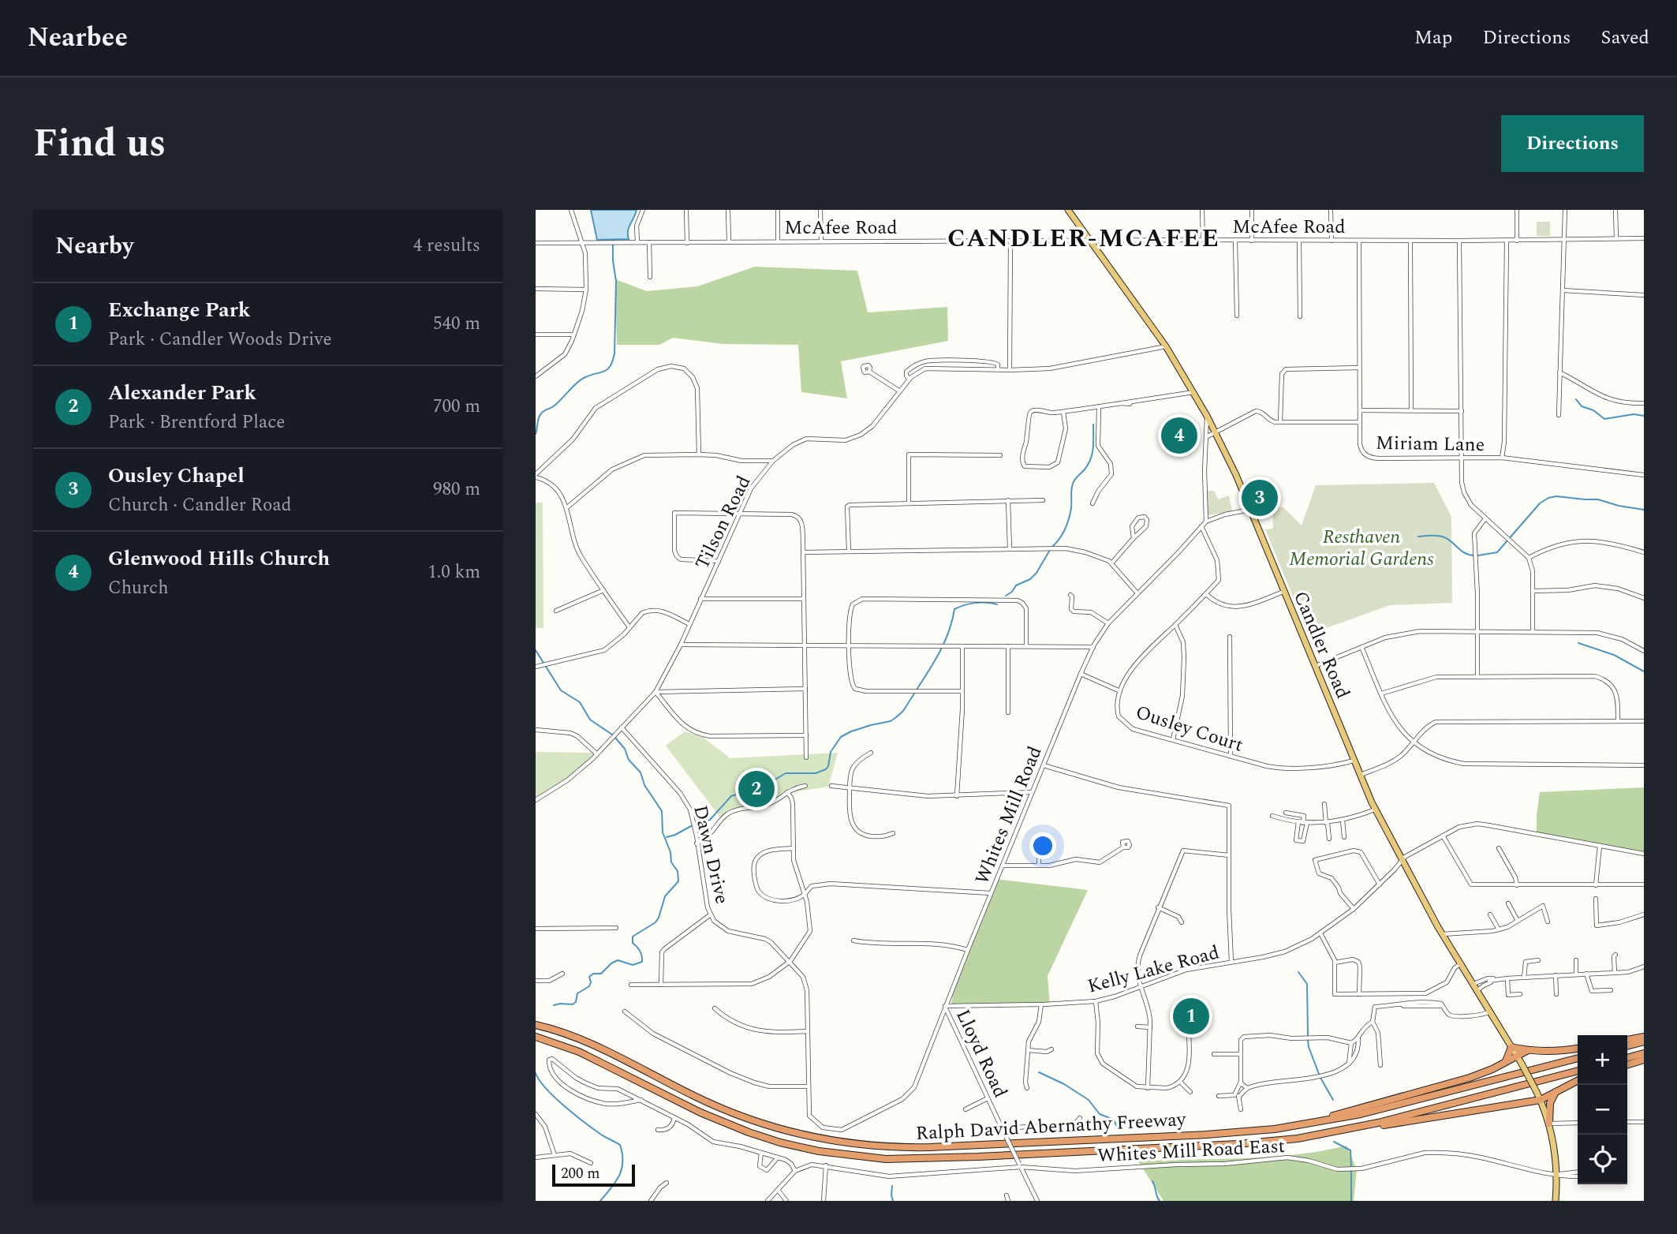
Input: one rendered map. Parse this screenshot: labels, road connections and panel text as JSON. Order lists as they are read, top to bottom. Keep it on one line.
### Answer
{"streets":{"highway":["Ralph David Abernathy Freeway"],"main road":["Candler Road"],"street":["McAfee Road","Miriam Lane","Tilson Road","Ousley Court","Whites Mill Road","Dawn Drive","Kelly Lake Road","Lloyd Road","Whites Mill Road East"]},"crossings":[["McAfee Road","Miriam Lane"],["McAfee Road","Candler Road"],["Tilson Road","Candler Road"],["Tilson Road","Dawn Drive"],["Candler Road","Ousley Court"],["Candler Road","Whites Mill Road"],["Candler Road","Kelly Lake Road"],["Candler Road","Whites Mill Road East"],["Ousley Court","Whites Mill Road"],["Whites Mill Road","Dawn Drive"],["Whites Mill Road","Kelly Lake Road"],["Whites Mill Road","Lloyd Road"],["Kelly Lake Road","Lloyd Road"],["Lloyd Road","Whites Mill Road East"]],"districts":["CANDLER-MCAFEE"],"parks":["Resthaven Memorial Gardens"],"scale_bar":"200 m","page":{"header":"Nearbee","nav":["Map","Directions","Saved"],"title":"Find us","buttons":"Directions","heading":["Nearby","4 results"],"list":[{"mark":"1","name":"Exchange Park","note":"Park · Candler Woods Drive","value":"540 m"},{"mark":"2","name":"Alexander Park","note":"Park · Brentford Place","value":"700 m"},{"mark":"3","name":"Ousley Chapel","note":"Church · Candler Road","value":"980 m"},{"mark":"4","name":"Glenwood Hills Church","note":"Church","value":"1.0 km"}],"pins":["4","3","2","1"],"map_buttons":["+","−"],"scale":"200 m"}}
